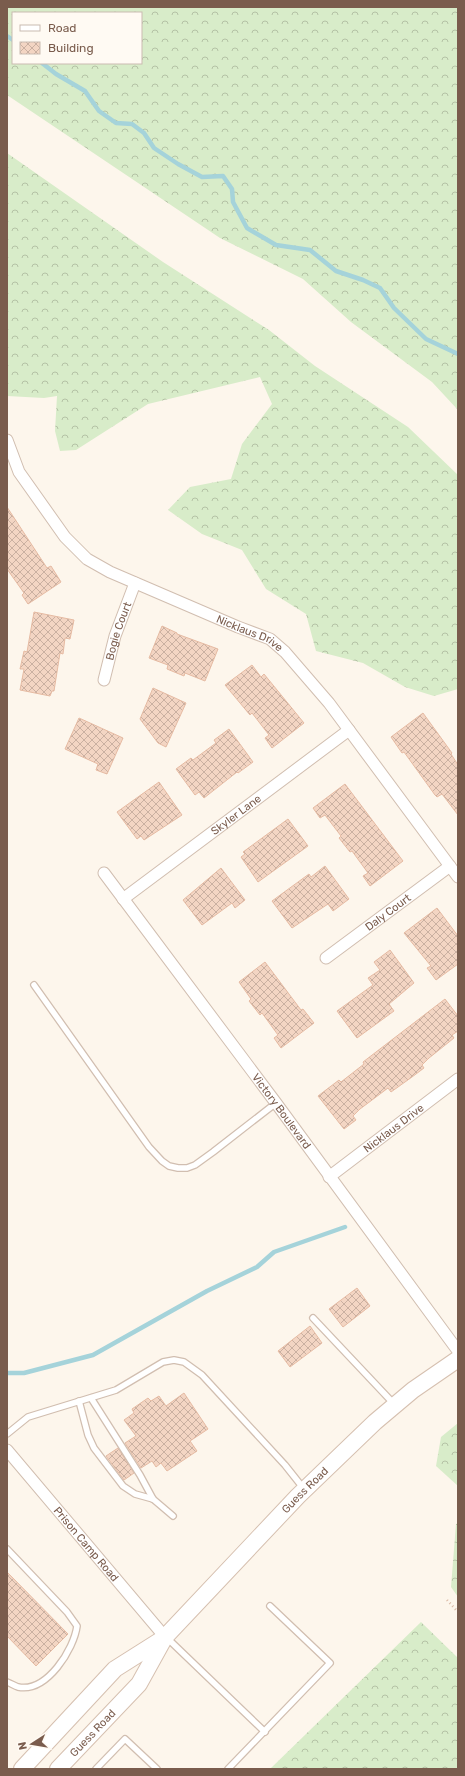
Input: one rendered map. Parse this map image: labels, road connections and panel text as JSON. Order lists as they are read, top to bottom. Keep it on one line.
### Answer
{"streets":{"main road":["Guess Road"],"street":["Bogie Court","Nicklaus Drive","Skyler Lane","Daly Court","Victory Boulevard","Prison Camp Road"]},"crossings":[["Bogie Court","Nicklaus Drive"],["Nicklaus Drive","Skyler Lane"],["Nicklaus Drive","Daly Court"],["Nicklaus Drive","Victory Boulevard"],["Skyler Lane","Victory Boulevard"],["Guess Road","Prison Camp Road"]],"legend":["Road","Building"],"north":"left"}
